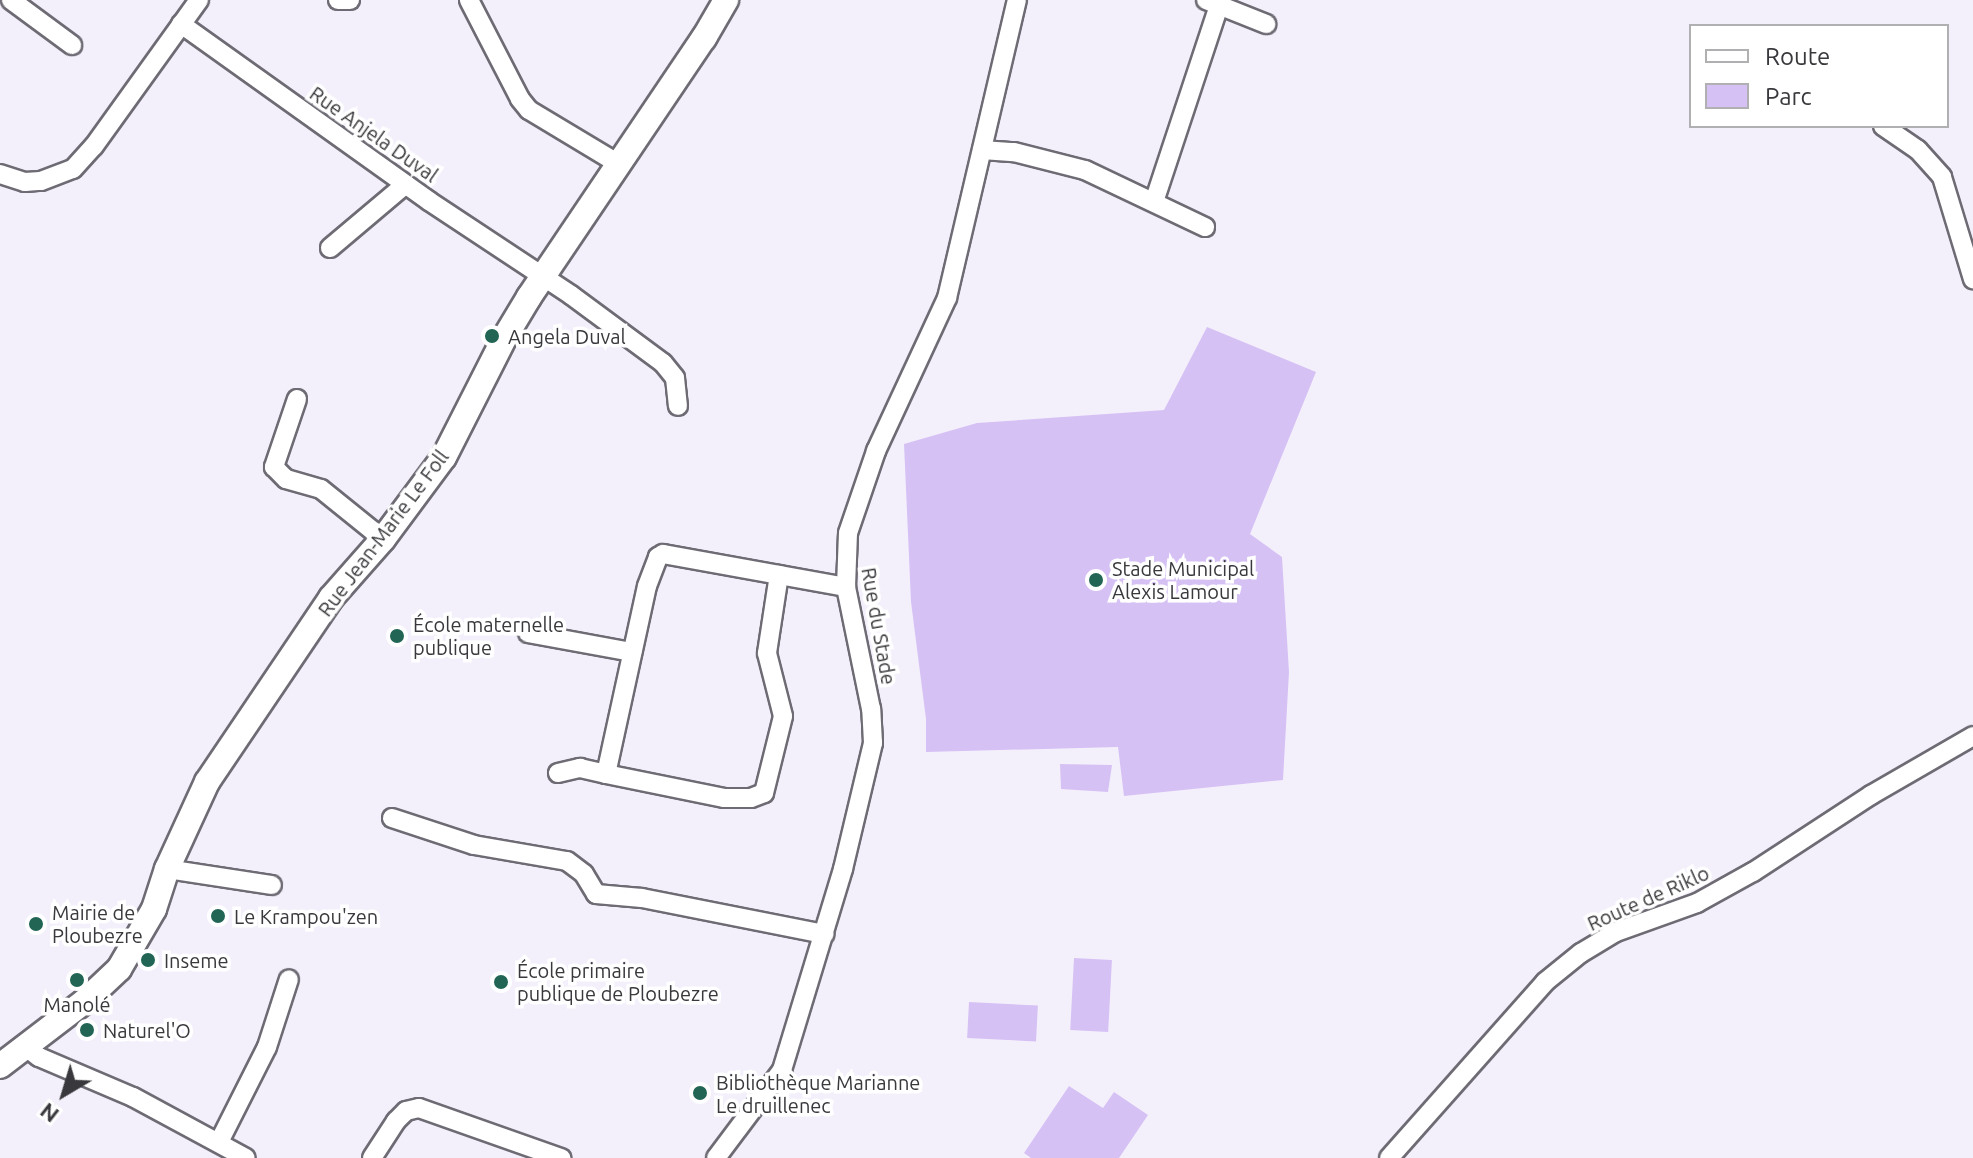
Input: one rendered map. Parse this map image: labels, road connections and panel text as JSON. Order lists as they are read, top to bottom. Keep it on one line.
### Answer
{"streets":{"main road":["Rue Jean-Marie Le Foll"],"street":["Rue Anjela Duval","Rue du Stade","Route de Riklo"]},"crossings":[["Rue Anjela Duval","Rue Jean-Marie Le Foll"]],"places":["Angela Duval","Stade Municipal Alexis Lamour","École maternelle publique","Le Krampou'zen","Mairie de Ploubezre","Inseme","Manolé","École primaire publique de Ploubezre","Naturel'O","Bibliothèque Marianne Le druillenec"],"legend":["Route","Parc"],"north":"bottom left"}
